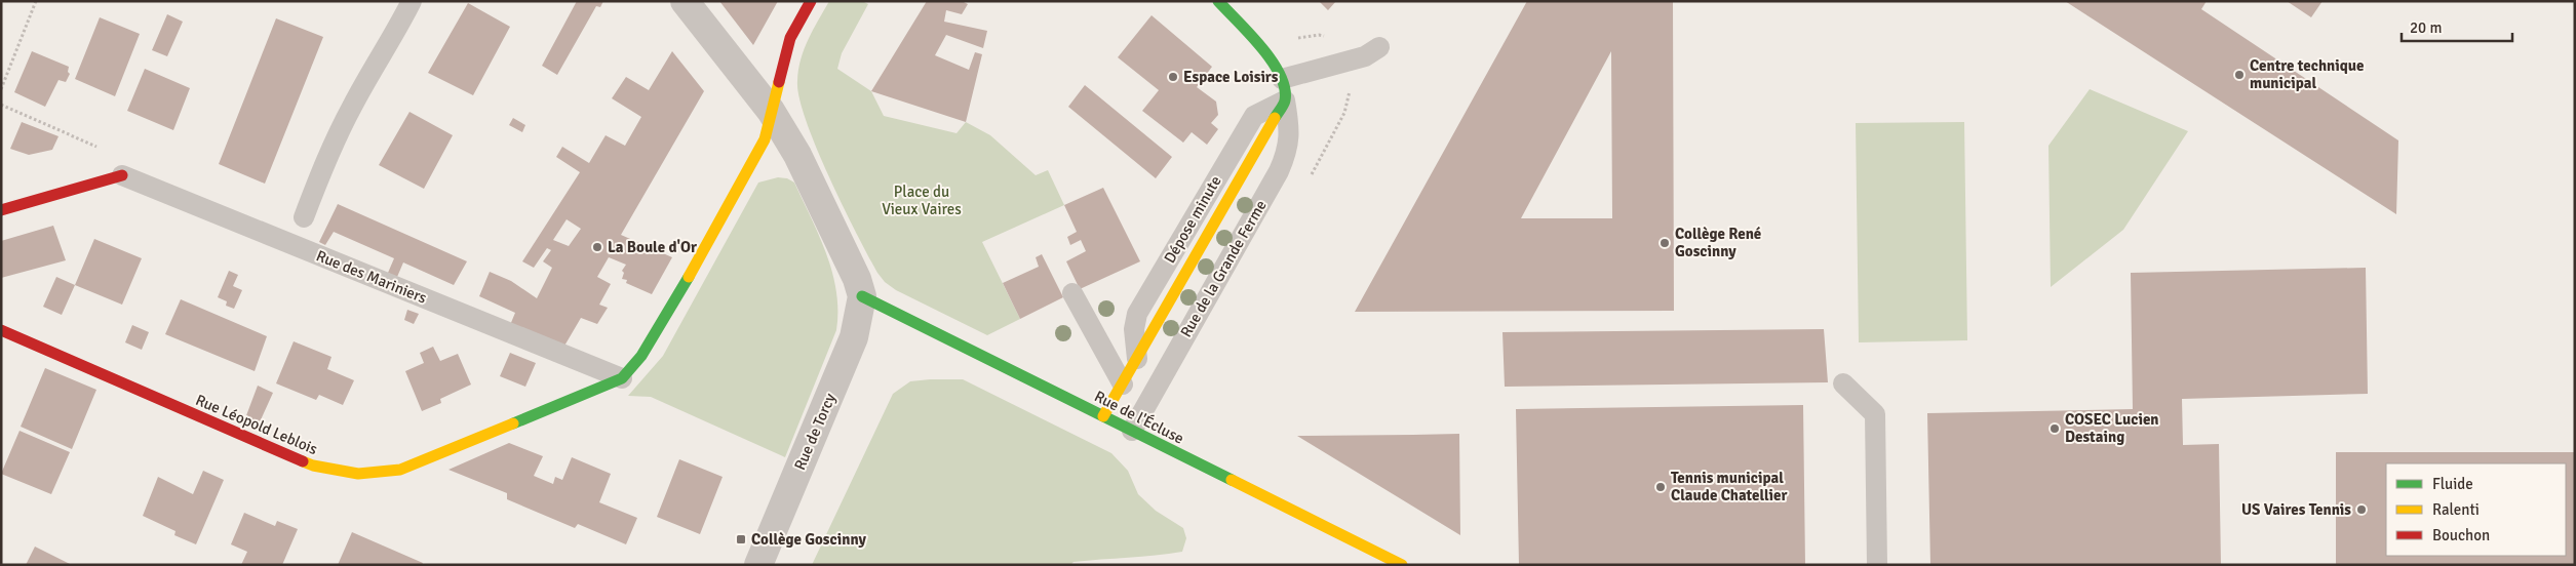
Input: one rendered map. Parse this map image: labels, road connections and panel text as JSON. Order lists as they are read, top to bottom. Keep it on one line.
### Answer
{"streets":{"street":["Rue de la Grande Ferme","Rue de l'Écluse","Rue Léopold Leblois","Rue de Torcy"],"lane":["Dépose minute","Rue des Mariniers"]},"crossings":[["Dépose minute","Rue de la Grande Ferme"],["Rue de la Grande Ferme","Rue de l'Écluse"],["Rue des Mariniers","Rue Léopold Leblois"],["Rue de l'Écluse","Rue de Torcy"]],"parks":["Place du Vieux Vaires"],"places":{"other":["Centre technique municipal","Espace Loisirs","Collège René Goscinny","La Boule d'Or","COSEC Lucien Destaing","Tennis municipal Claude Chatellier","US Vaires Tennis"],"transit":["Collège Goscinny"]},"legend":["Fluide","Ralenti","Bouchon"],"scale_bar":"20 m"}
